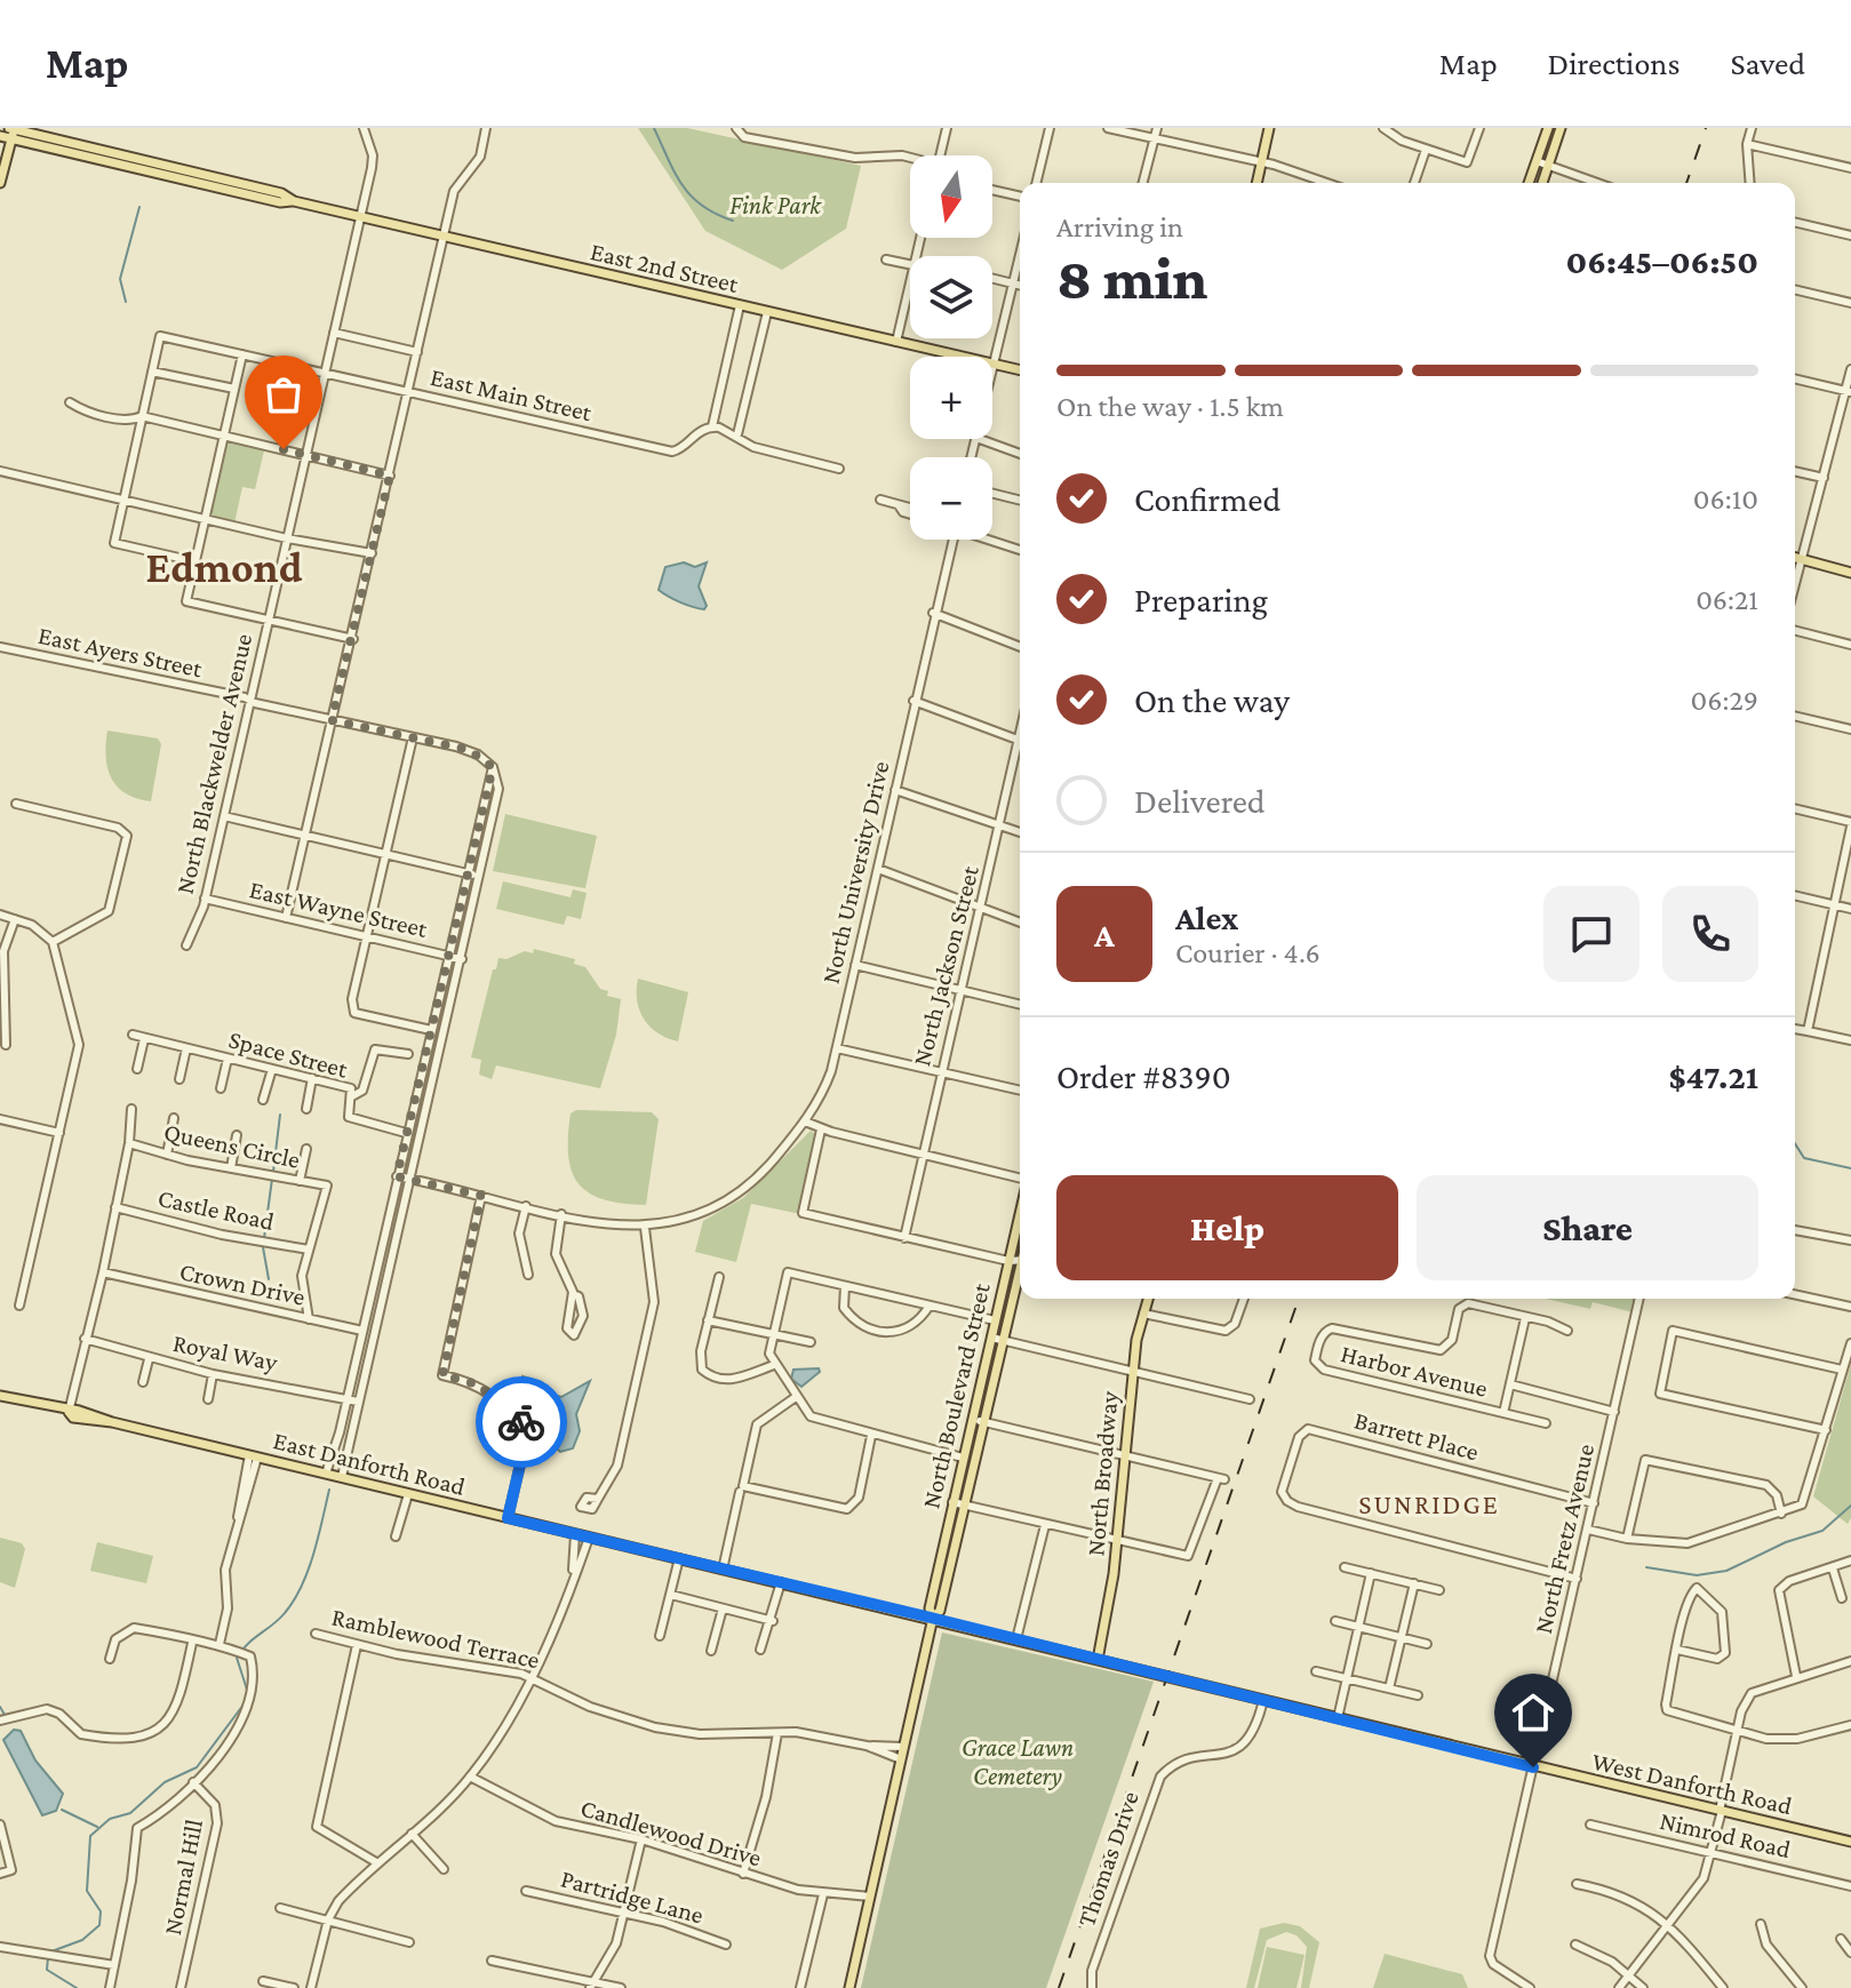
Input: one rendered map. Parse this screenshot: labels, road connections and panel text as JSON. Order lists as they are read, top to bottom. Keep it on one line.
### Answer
{"streets":{"main road":["East 2nd Street","North Boulevard Street","East Danforth Road","North Broadway","West Danforth Road"],"street":["East Main Street","East Ayers Street","North Blackwelder Avenue","North University Drive","East Wayne Street","North Jackson Street","Space Street","Queens Circle","Castle Road","Crown Drive","Royal Way","Harbor Avenue","Barrett Place","North Fretz Avenue","Ramblewood Terrace","Candlewood Drive","Nimrod Road","Thomas Drive","Normal Hill","Partridge Lane"]},"crossings":[["East 2nd Street","North Blackwelder Avenue"],["East Main Street","North Blackwelder Avenue"],["East Ayers Street","North Blackwelder Avenue"],["North Blackwelder Avenue","East Wayne Street"],["Queens Circle","Castle Road"],["North Boulevard Street","East Danforth Road"],["North Boulevard Street","Ramblewood Terrace"],["North Boulevard Street","Candlewood Drive"],["Barrett Place","North Fretz Avenue"],["East Danforth Road","North Broadway"],["East Danforth Road","West Danforth Road"],["North Broadway","West Danforth Road"],["North Fretz Avenue","West Danforth Road"],["West Danforth Road","Thomas Drive"]],"districts":["Edmond","SUNRIDGE"],"parks":["Fink Park","Grace Lawn Cemetery"],"north":"bottom","page":{"header":"Map","nav":["Map","Directions","Saved"],"map_buttons":["+","−"],"heading":["8 min","Arriving in","06:45–06:50"],"panel":["Alex","Courier · 4.6","Order #8390","$47.21"],"bar":"On the way · 1.5 km","list":[["Confirmed","06:10"],["Preparing","06:21"],["On the way","06:29"],"Delivered"],"round":"A","buttons":["Help","Share"]}}
